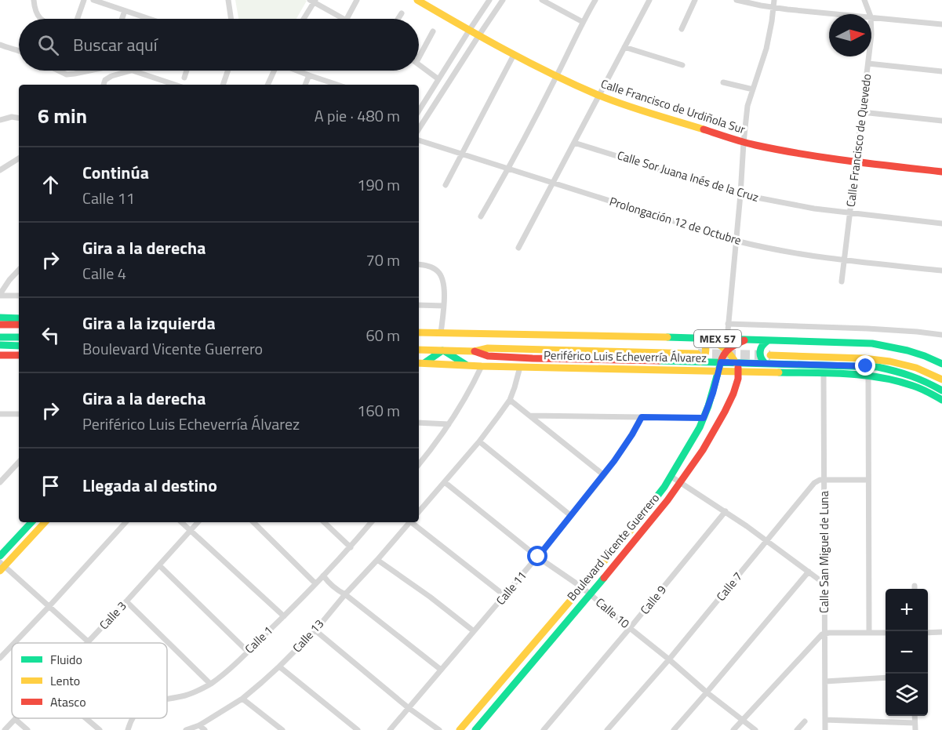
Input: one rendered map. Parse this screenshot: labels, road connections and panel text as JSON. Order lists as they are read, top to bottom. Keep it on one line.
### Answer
{"streets":{"main road":["Calle Francisco de Urdiñola Sur","MEX 57","Periférico Luis Echeverría Álvarez","Boulevard Vicente Guerrero"],"street":["Calle Francisco de Quevedo","Calle Sor Juana Inés de la Cruz","Prolongación 12 de Octubre","Calle San Miguel de Luna","Calle 7","Calle 11","Calle 9","Calle 10","Calle 3","Calle 13","Calle 1"]},"crossings":[["Calle Francisco de Urdiñola Sur","Calle Francisco de Quevedo"],["Calle Francisco de Quevedo","Calle Sor Juana Inés de la Cruz"],["Calle Francisco de Quevedo","Prolongación 12 de Octubre"],["Periférico Luis Echeverría Álvarez","Boulevard Vicente Guerrero"],["Periférico Luis Echeverría Álvarez","Calle San Miguel de Luna"],["Boulevard Vicente Guerrero","Calle 10"],["Calle San Miguel de Luna","Calle 7"],["Calle 7","Calle 10"],["Calle 11","Calle 10"],["Calle 9","Calle 10"]],"legend":["Fluido","Lento","Atasco"],"north":"right","page":{"search":"Buscar aquí","heading":["6 min","A pie · 480 m"],"list":[["Continúa","Calle 11","190 m"],["Gira a la derecha","Calle 4","70 m"],["Gira a la izquierda","Boulevard Vicente Guerrero","60 m"],["Gira a la derecha","Periférico Luis Echeverría Álvarez","160 m"],"Llegada al destino"],"map_buttons":["+","−"]}}
